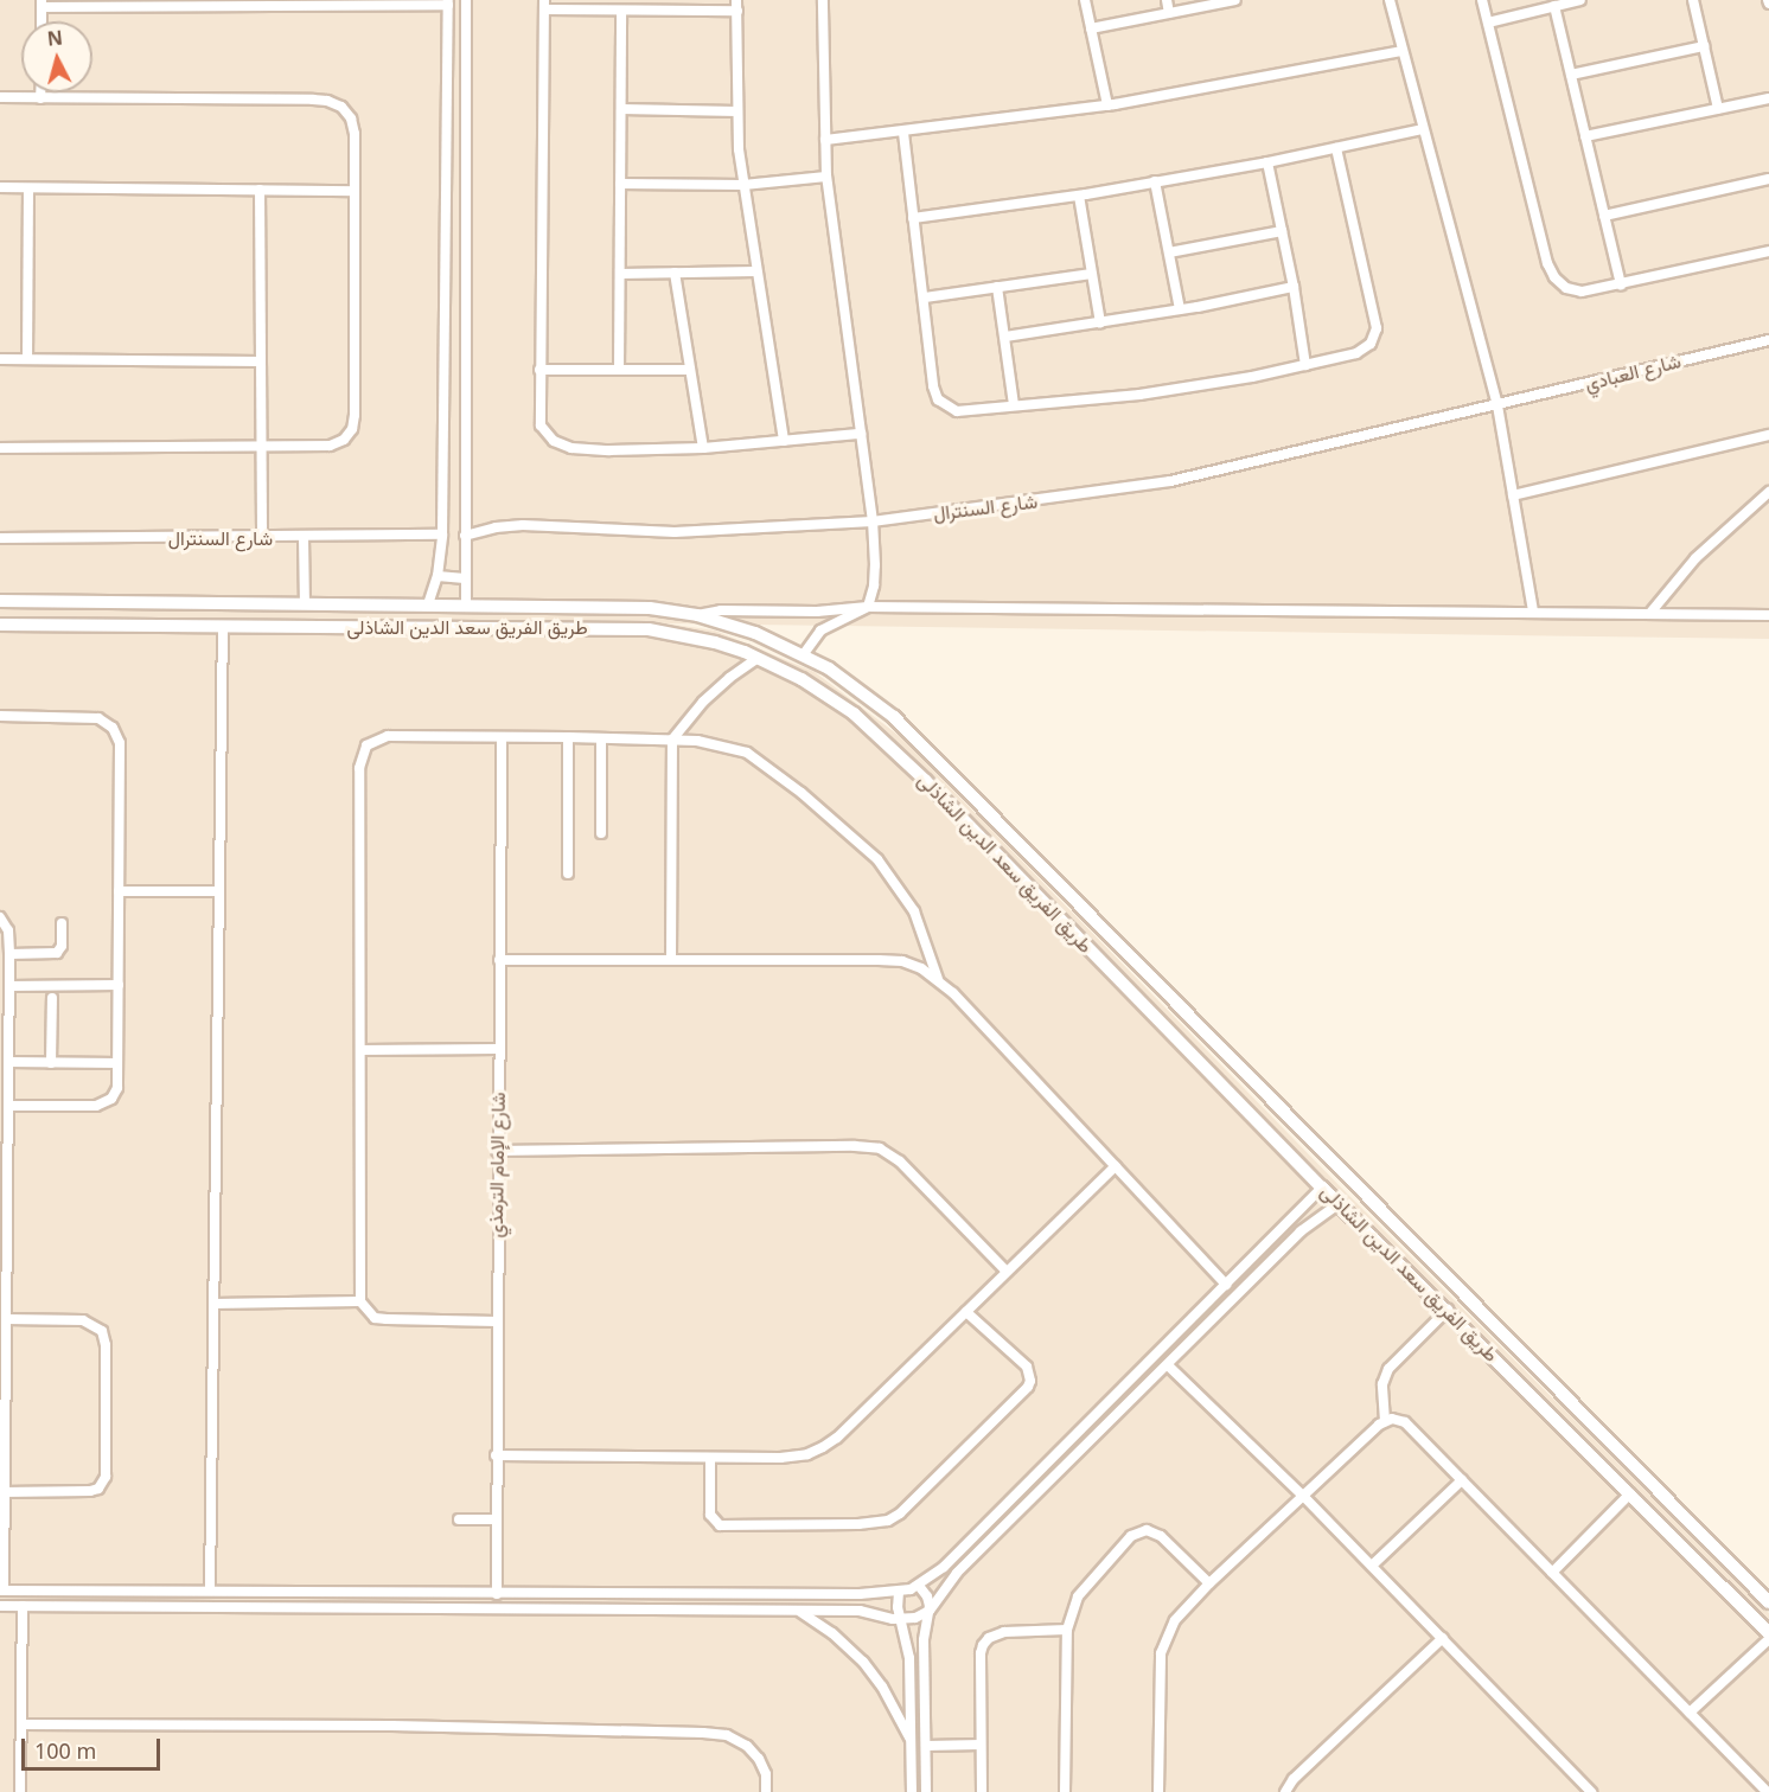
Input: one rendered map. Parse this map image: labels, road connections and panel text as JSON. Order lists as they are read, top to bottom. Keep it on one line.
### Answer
{"streets":{"street":["شارع العبادي","شارع السنترال","طريق الفريق سعد الدين الشاذلى","شارع الإمام الترمذي"]},"crossings":[["شارع العبادي","شارع السنترال"]],"scale_bar":"100 m","north":"top"}
